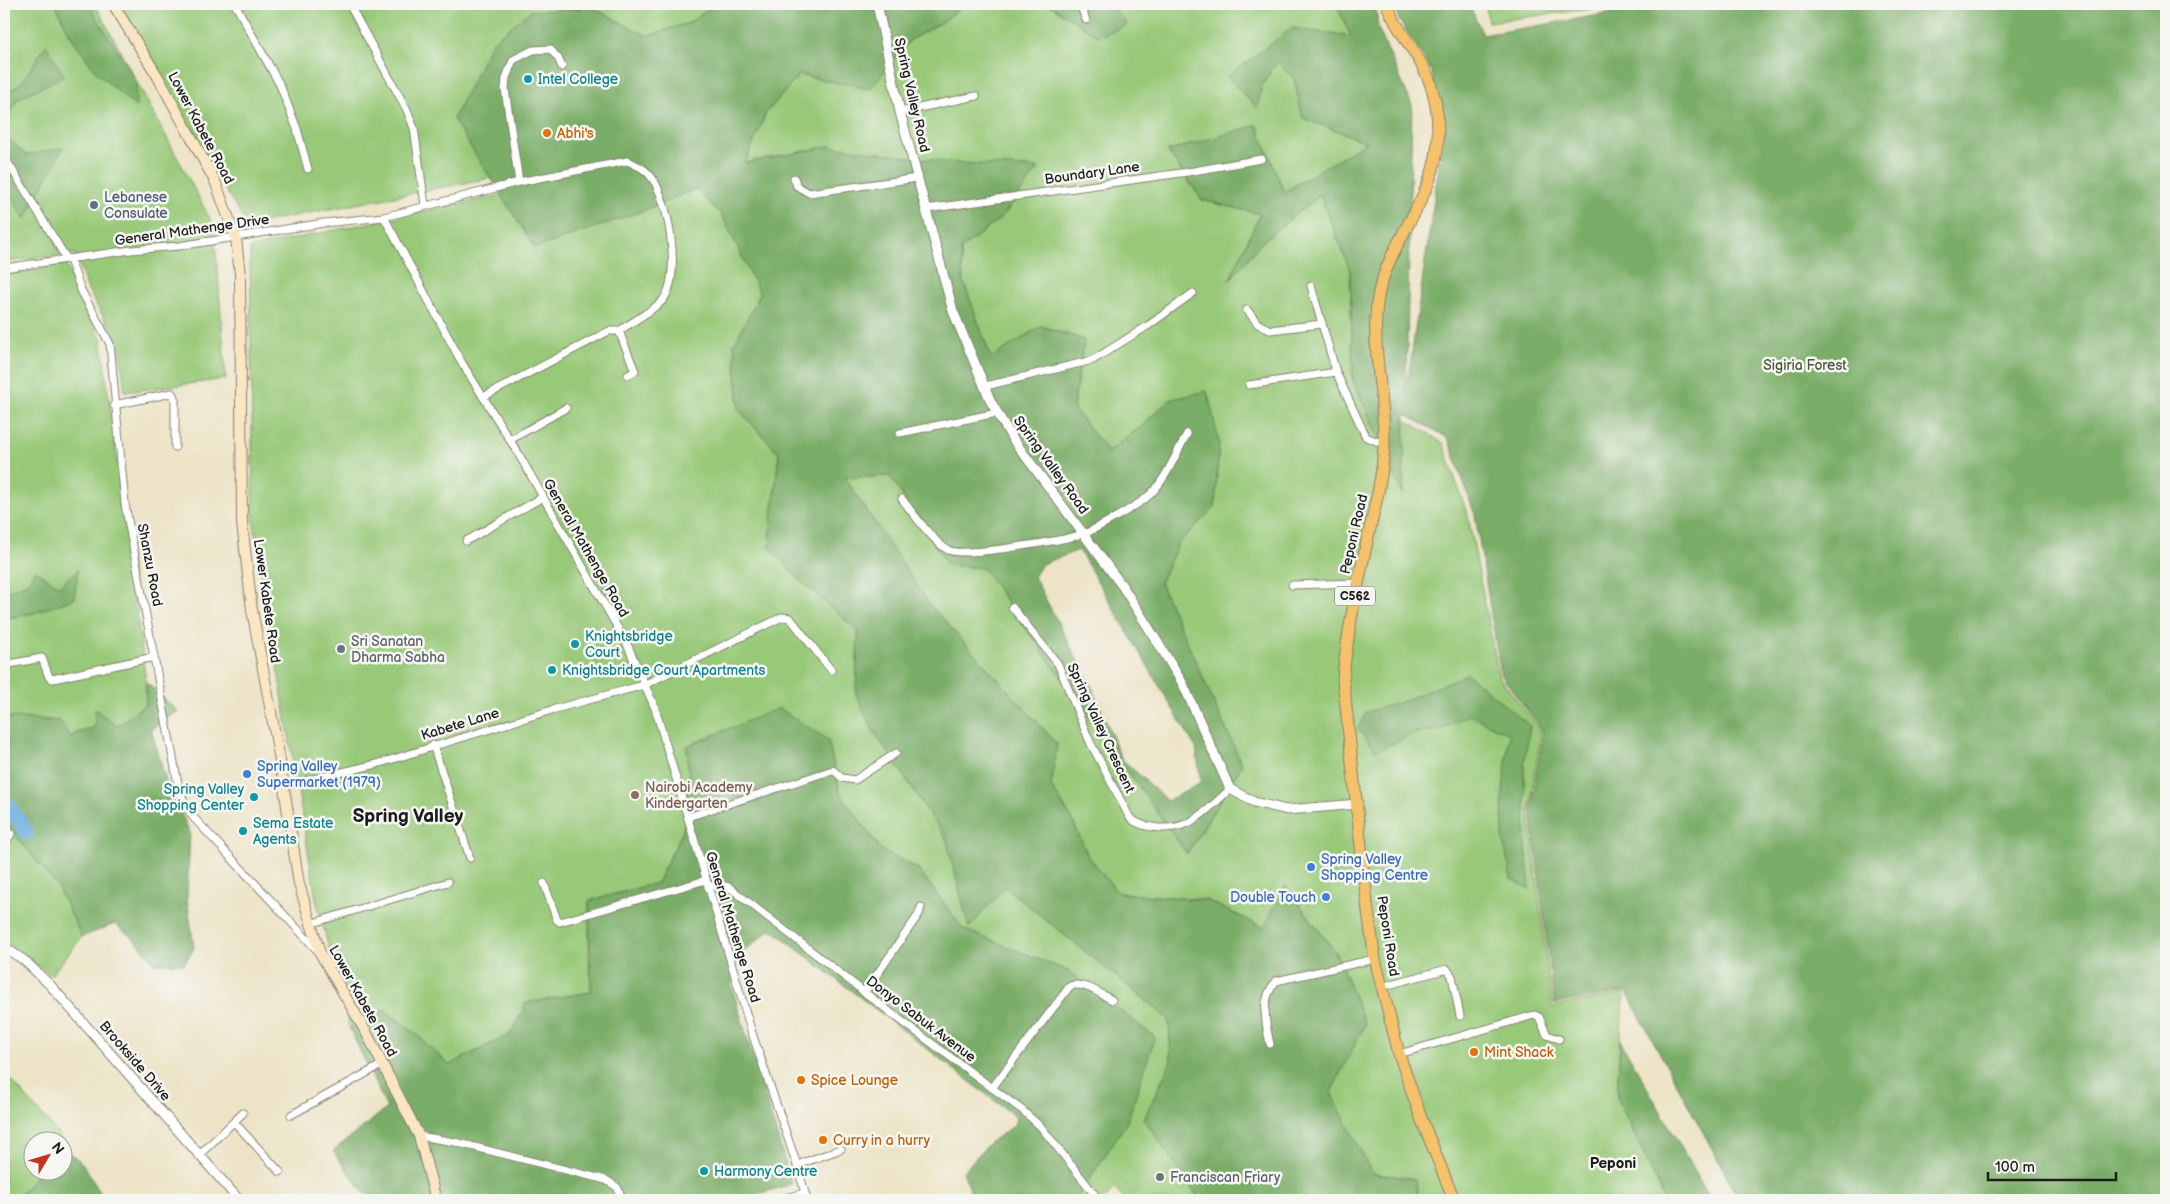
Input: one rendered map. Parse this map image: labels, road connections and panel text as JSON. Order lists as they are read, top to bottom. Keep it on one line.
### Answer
{"streets":{"main road":["Lower Kabete Road","Peponi Road","C562"],"street":["Spring Valley Road","Boundary Lane","General Mathenge Drive","General Mathenge Road","Shanzu Road","Kabete Lane","Spring Valley Crescent","Donyo Sabuk Avenue","Brookside Drive"]},"crossings":[["Spring Valley Road","Boundary Lane"],["Spring Valley Road","Spring Valley Crescent"],["Lower Kabete Road","General Mathenge Drive"],["Lower Kabete Road","Shanzu Road"],["Lower Kabete Road","Kabete Lane"],["General Mathenge Drive","General Mathenge Road"],["General Mathenge Drive","Shanzu Road"],["General Mathenge Road","Kabete Lane"],["General Mathenge Road","Donyo Sabuk Avenue"]],"districts":["Spring Valley","Peponi"],"parks":["Sigiria Forest"],"places":["Intel College","Abhi's","Lebanese Consulate","Knightsbridge Court","Sri Sanatan Dharma Sabha","Knightsbridge Court Apartments","Spring Valley Supermarket (1979)","Nairobi Academy Kindergarten","Spring Valley Shopping Center","Sema Estate Agents","Spring Valley Shopping Centre","Double Touch","Mint Shack","Spice Lounge","Curry in a hurry","Harmony Centre","Franciscan Friary"],"scale_bar":"100 m","north":"top right"}
